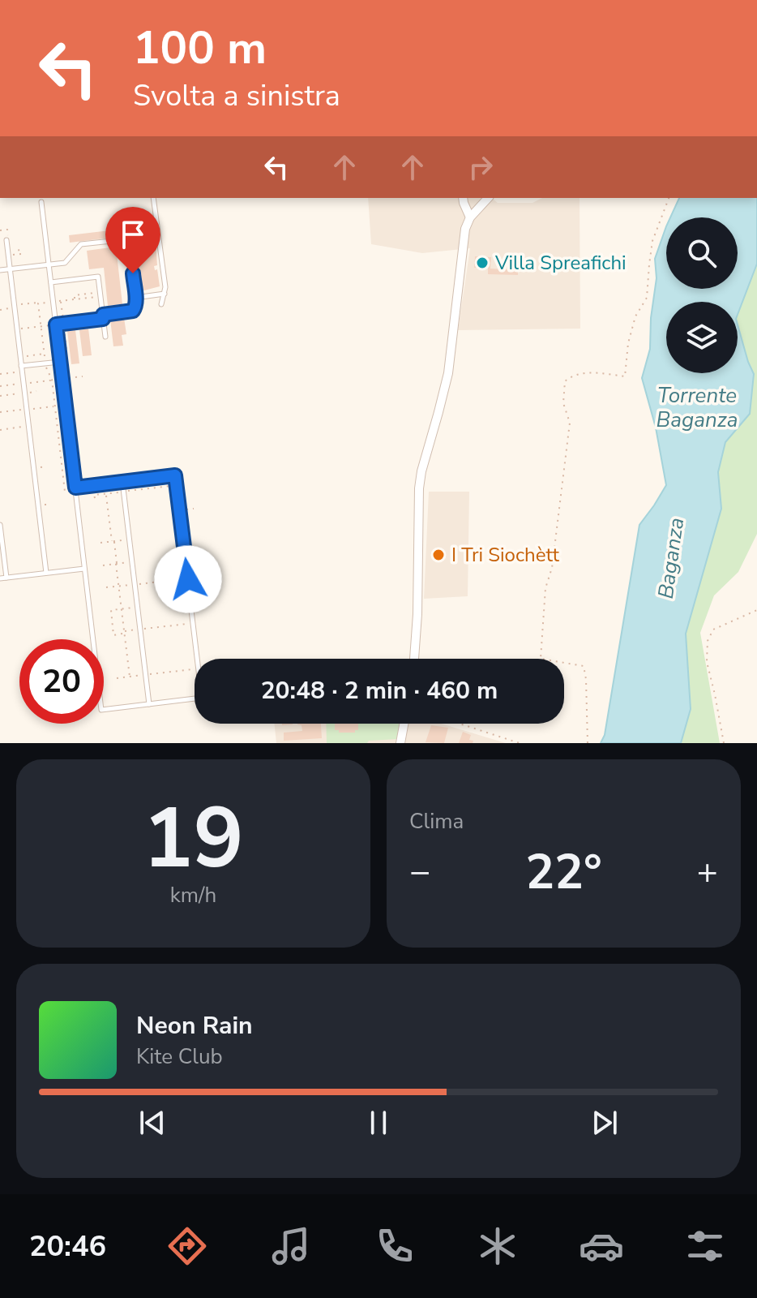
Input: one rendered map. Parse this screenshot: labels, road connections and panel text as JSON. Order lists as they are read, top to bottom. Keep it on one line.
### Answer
{"water":["Torrente Baganza","Baganza"],"places":["Villa Spreafichi","I Tri Siochètt"],"page":{"turn":["100 m","Svolta a sinistra"],"limit":"20","trip":"20:48 · 2 min · 460 m","tile":[["19","km/h"],"Clima"],"heat":["−","22°","+"],"song":["Neon Rain","Kite Club"],"tabs":"20:46"}}
